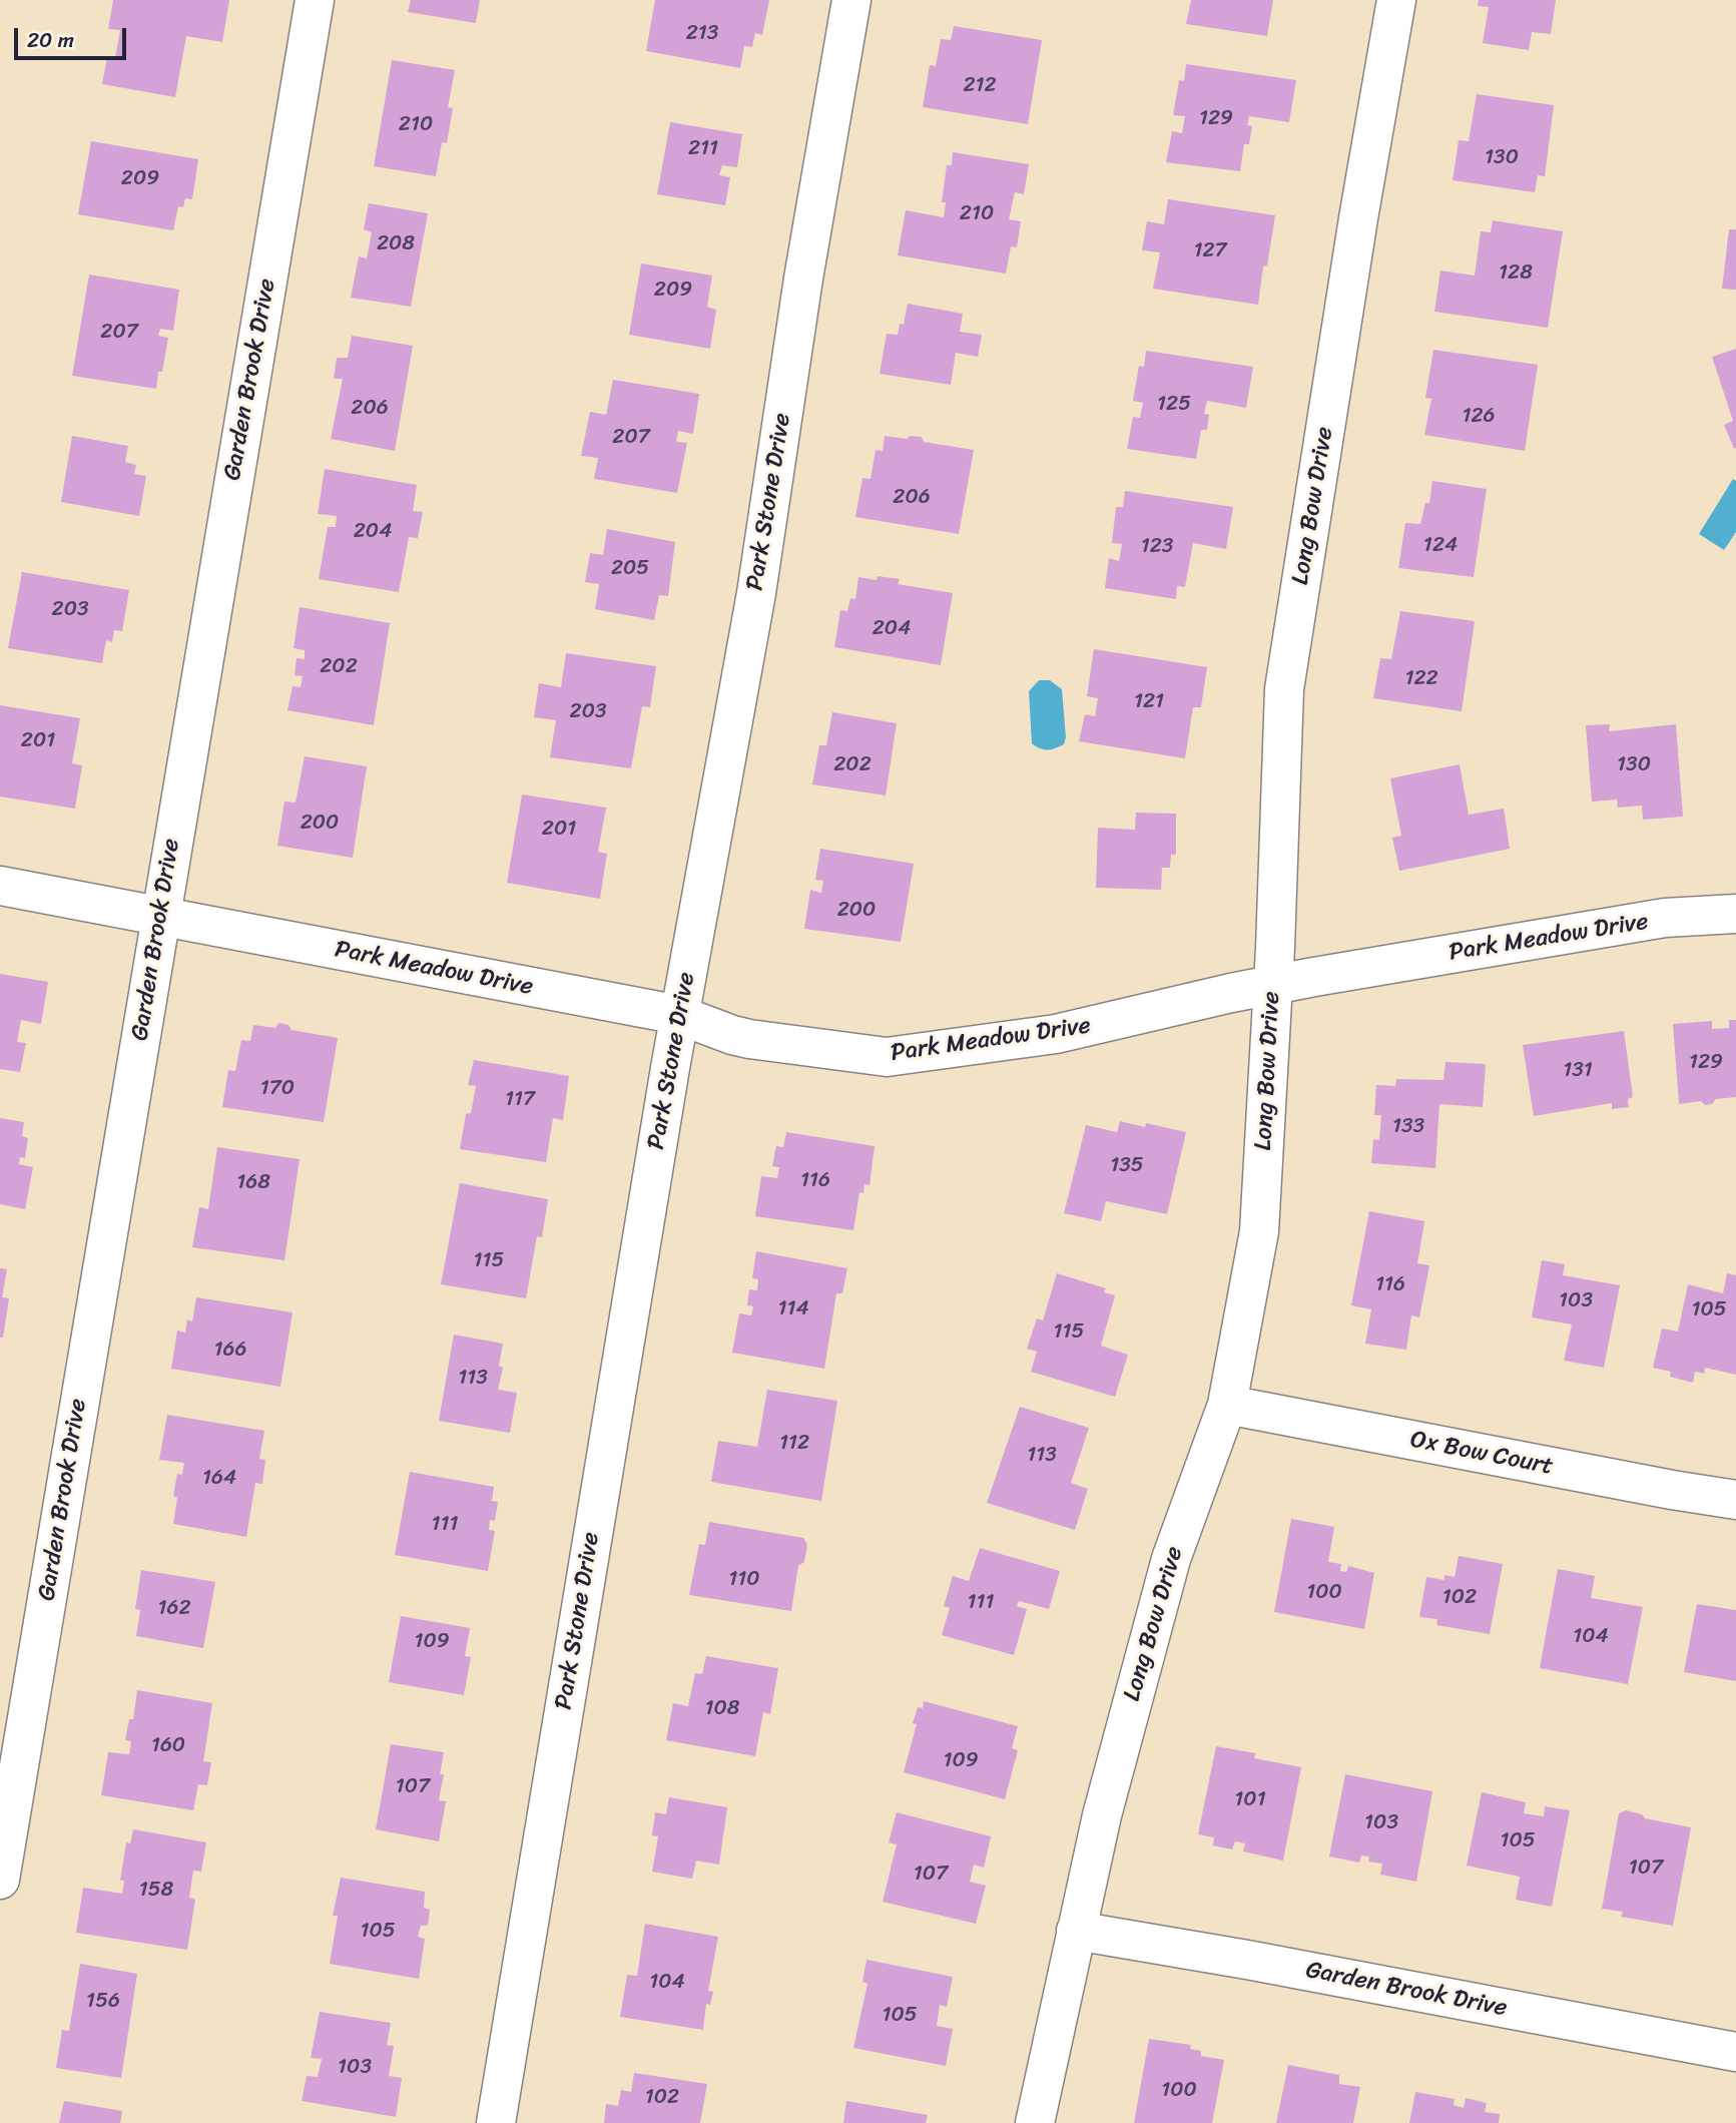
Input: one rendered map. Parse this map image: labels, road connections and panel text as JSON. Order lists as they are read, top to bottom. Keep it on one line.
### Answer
{"streets":{"street":["Garden Brook Drive","Park Stone Drive","Long Bow Drive","Park Meadow Drive","Ox Bow Court"]},"crossings":[["Garden Brook Drive","Long Bow Drive"],["Garden Brook Drive","Park Meadow Drive"],["Park Stone Drive","Park Meadow Drive"],["Long Bow Drive","Park Meadow Drive"],["Long Bow Drive","Ox Bow Court"]],"house_numbers":["213","212","129","210","211","130","209","210","208","127","128","209","207","125","206","126","207","206","204","124","123","205","203","204","202","122","121","203","201","202","130","200","201","200","129","131","170","117","133","135","116","168","115","116","103","114","105","115","166","113","112","113","164","111","110","100","102","111","162","104","109","108","160","109","107","101","103","105","107","107","158","105","104","156","105","103","100","102"],"scale_bar":"20 m"}
